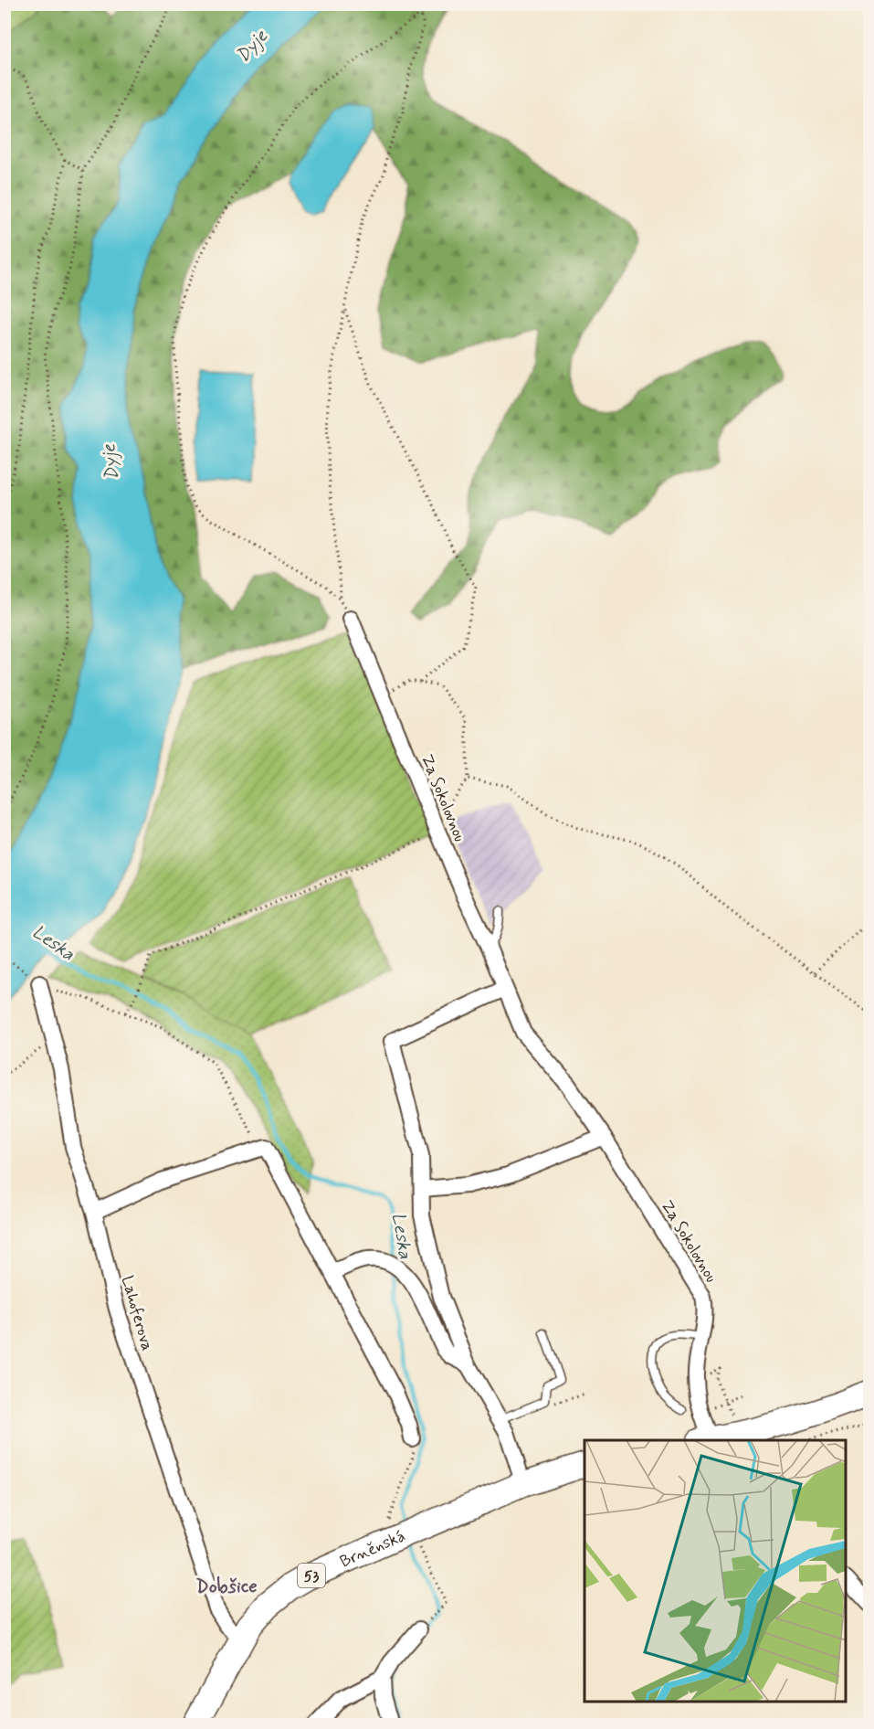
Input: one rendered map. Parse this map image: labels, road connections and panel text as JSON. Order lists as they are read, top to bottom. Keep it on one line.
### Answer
{"streets":{"main road":["Brněnská","53"],"street":["Za Sokolovnou","Lahoferova"]},"crossings":[["Lahoferova","Brněnská"]],"districts":["Dobšice"],"water":["Dyje","Leska"]}
